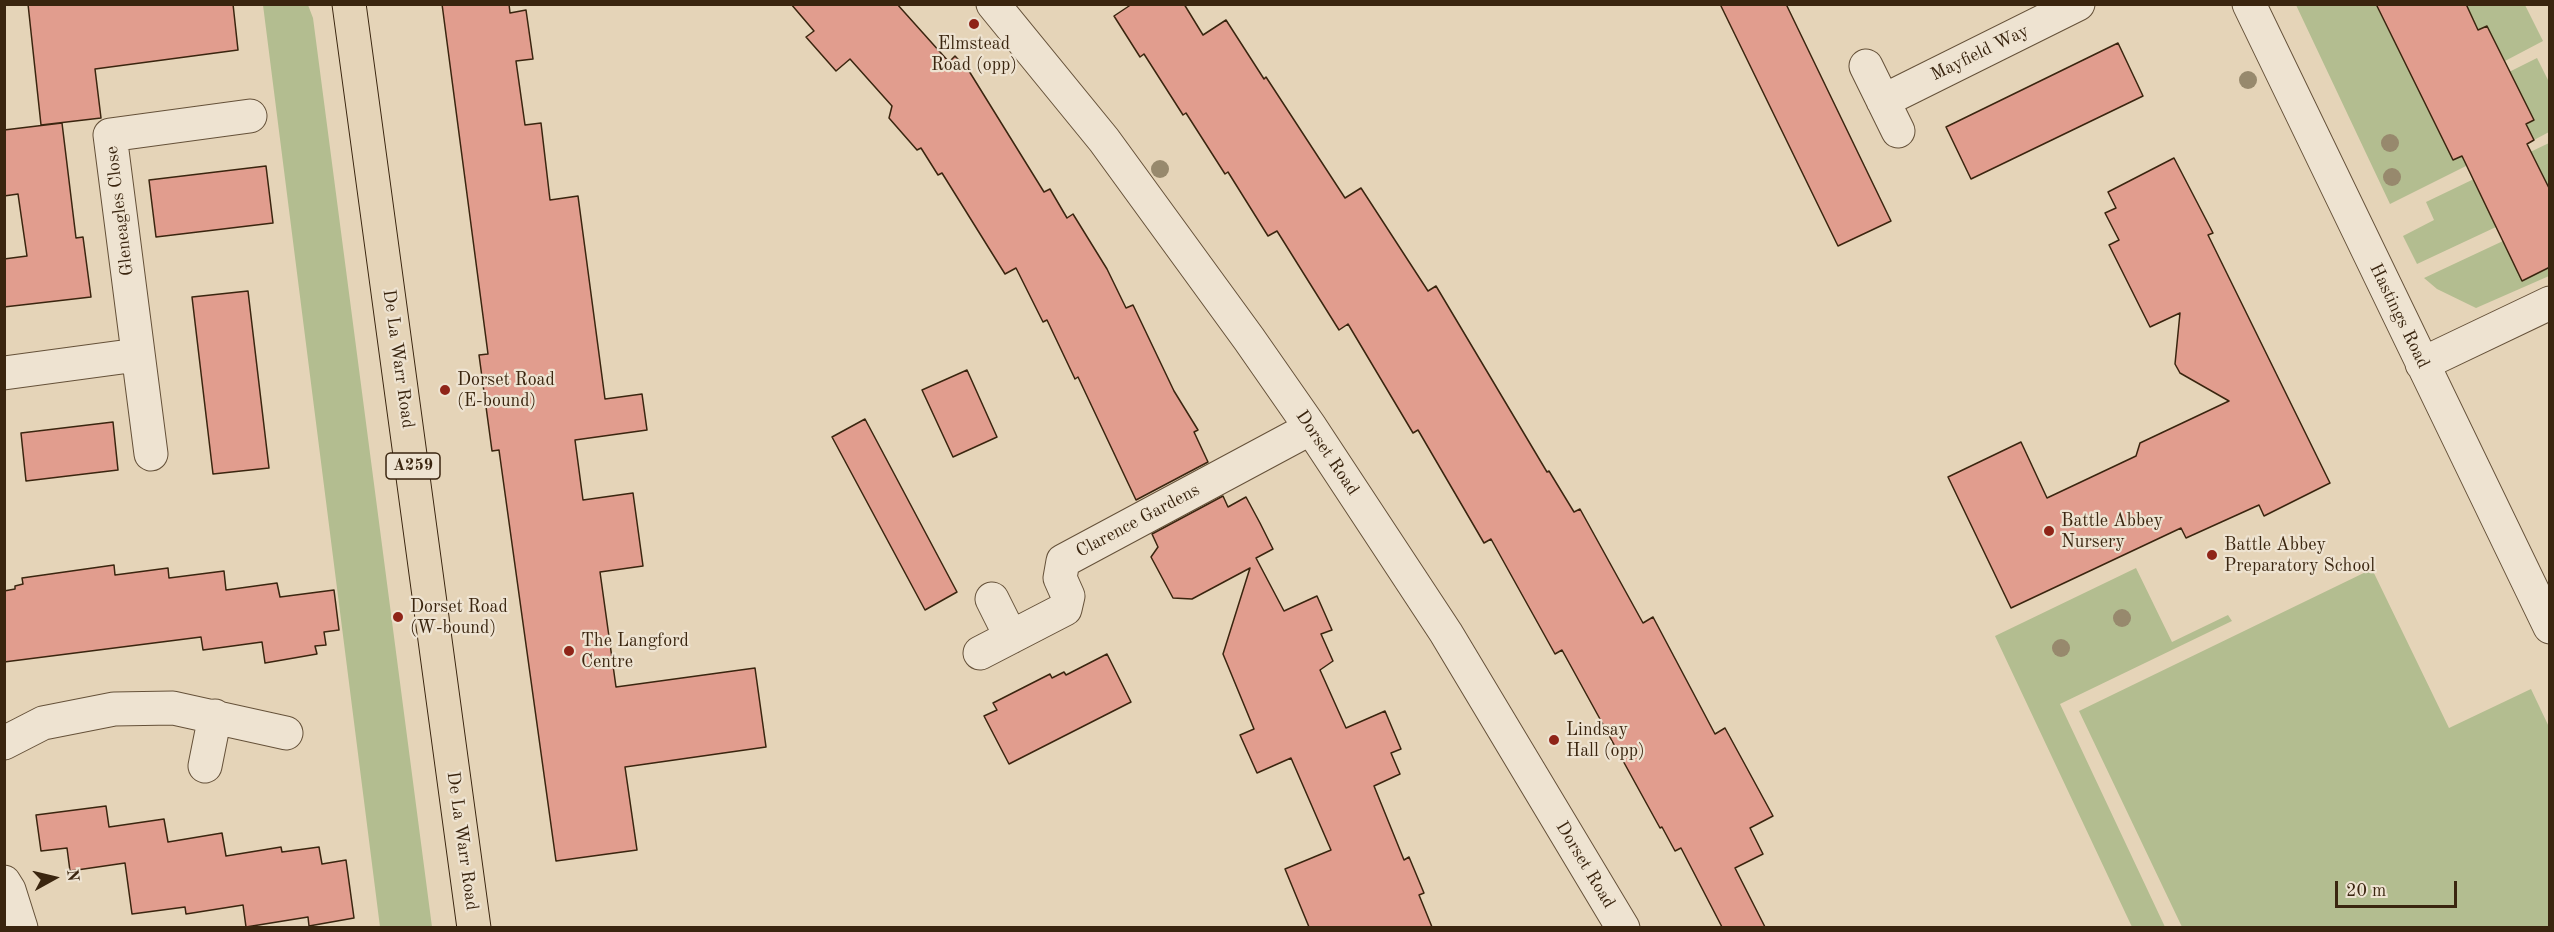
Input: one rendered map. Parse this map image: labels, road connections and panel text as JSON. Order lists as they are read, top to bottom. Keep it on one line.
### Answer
{"streets":{"highway":["De La Warr Road","A259"],"street":["Mayfield Way","Gleneagles Close","Hastings Road","Dorset Road","Clarence Gardens"]},"crossings":[["Dorset Road","Clarence Gardens"]],"places":["Elmstead Road (opp)","Dorset Road (E-bound)","Battle Abbey Nursery","Battle Abbey Preparatory School","Dorset Road (W-bound)","The Langford Centre","Lindsay Hall (opp)"],"scale_bar":"20 m","north":"right"}
